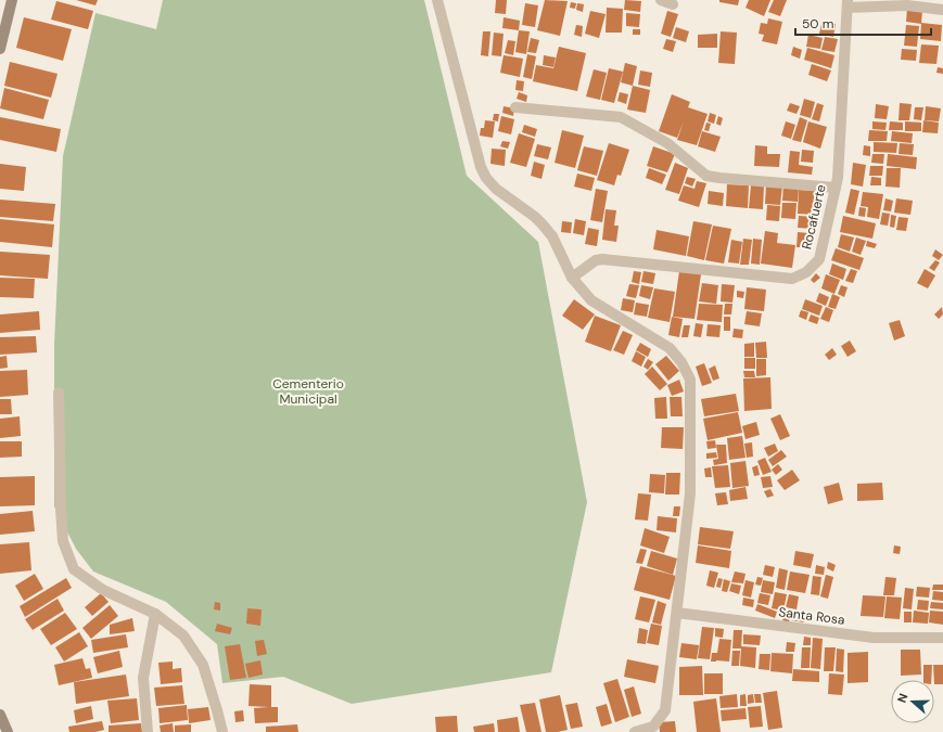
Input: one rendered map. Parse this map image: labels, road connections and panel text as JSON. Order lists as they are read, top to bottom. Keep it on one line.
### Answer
{"streets":{"street":["Rocafuerte","Santa Rosa"]},"parks":["Cementerio Municipal"],"scale_bar":"50 m","north":"left"}
